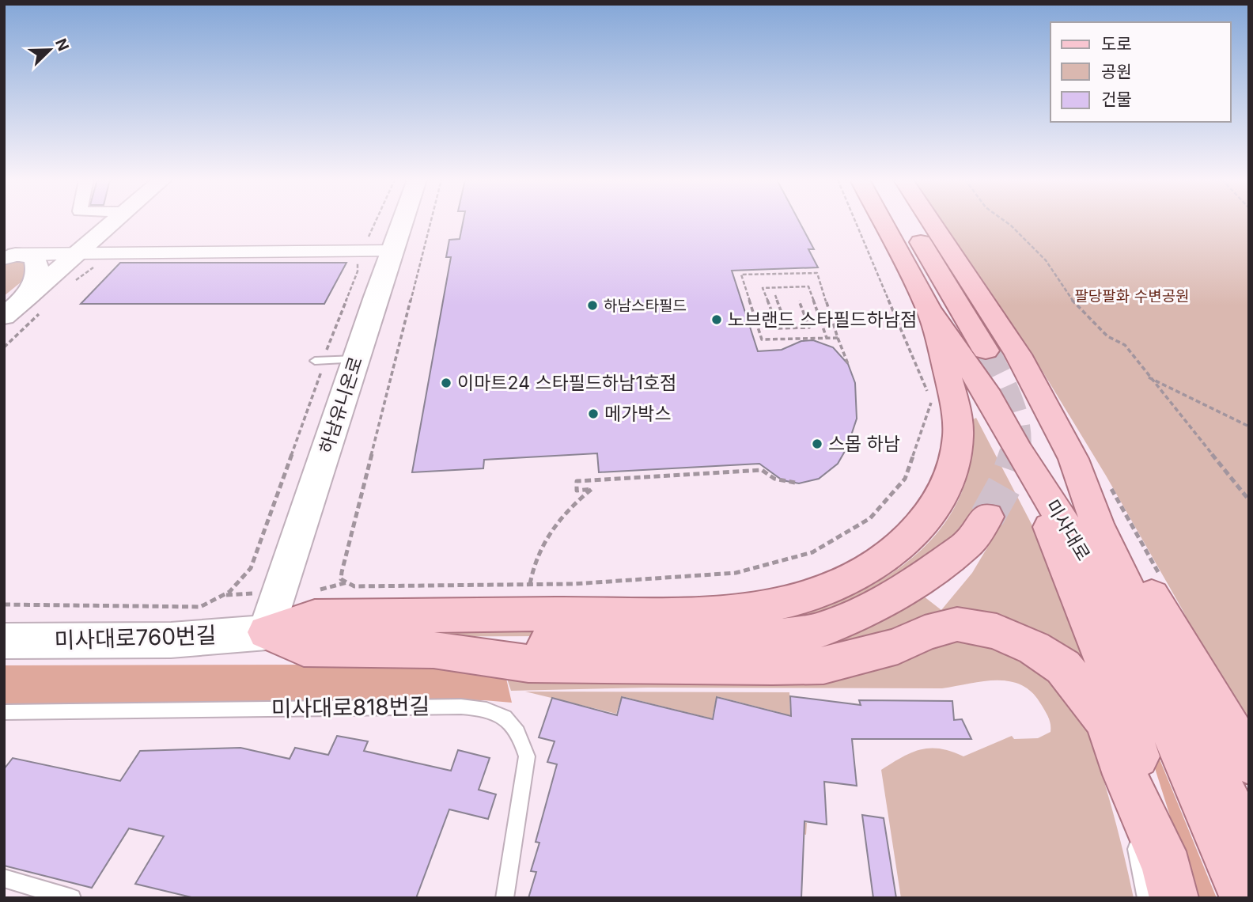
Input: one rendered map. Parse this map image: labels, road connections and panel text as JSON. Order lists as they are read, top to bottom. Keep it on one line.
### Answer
{"streets":{"main road":["하남유니온로","미사대로","미사대로760번길"],"lane":["미사대로818번길"]},"crossings":[["하남유니온로","미사대로760번길"]],"parks":["팔당팔화 수변공원"],"places":["하남스타필드","노브랜드 스타필드하남점","이마트24 스타필드하남1호점","메가박스","스몹 하남"],"legend":["도로","공원","건물"],"north":"top right"}
